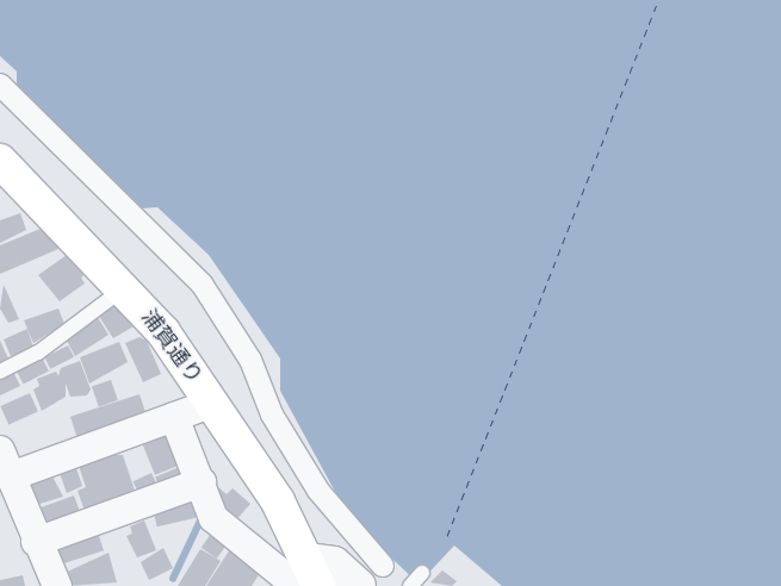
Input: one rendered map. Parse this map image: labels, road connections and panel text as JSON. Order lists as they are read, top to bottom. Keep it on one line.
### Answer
{"streets":{"main road":["浦賀通り"]}}
